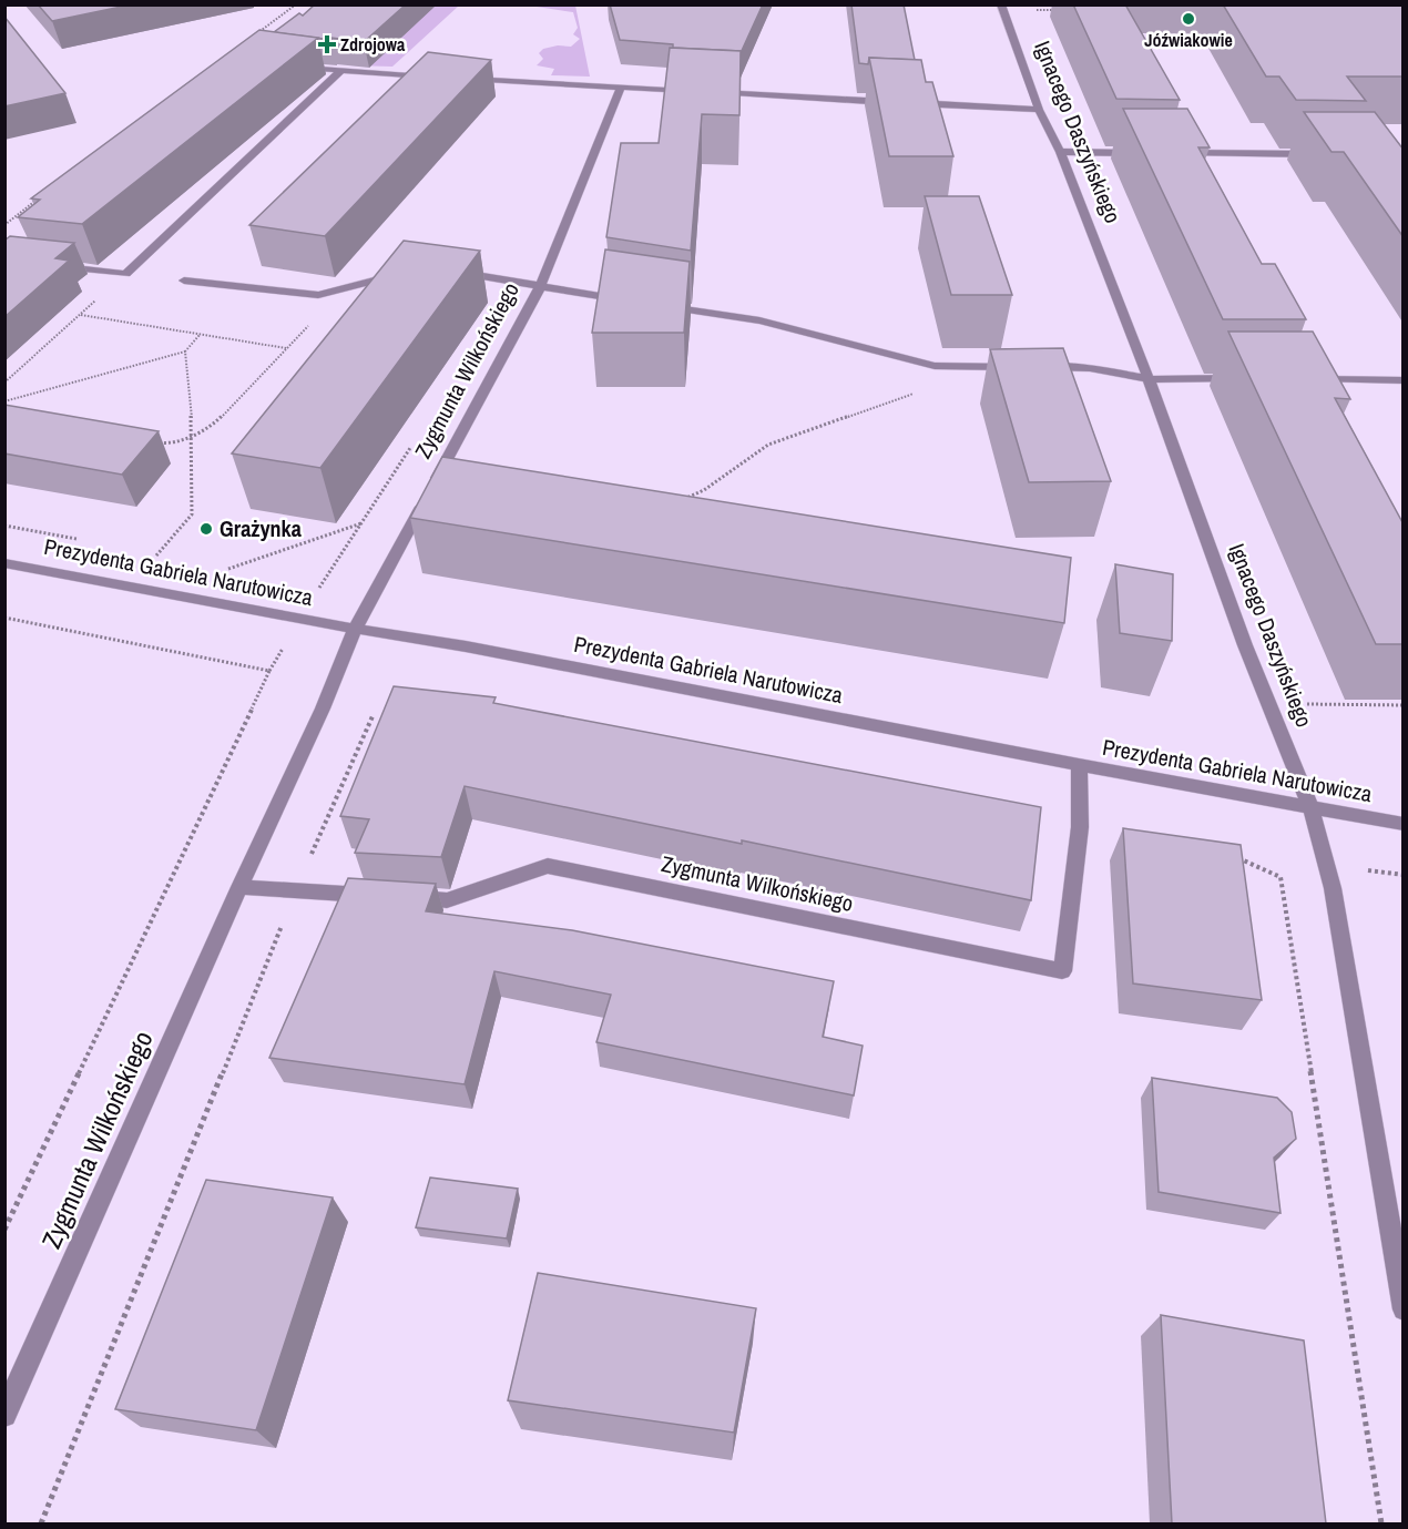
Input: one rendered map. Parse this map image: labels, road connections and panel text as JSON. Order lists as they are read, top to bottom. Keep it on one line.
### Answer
{"streets":{"street":["Ignacego Daszyńskiego","Zygmunta Wilkońskiego","Prezydenta Gabriela Narutowicza"]},"crossings":[["Ignacego Daszyńskiego","Prezydenta Gabriela Narutowicza"],["Zygmunta Wilkońskiego","Prezydenta Gabriela Narutowicza"]],"places":{"other":["Jóźwiakowie","Grażynka"],"health":["Zdrojowa"]}}
